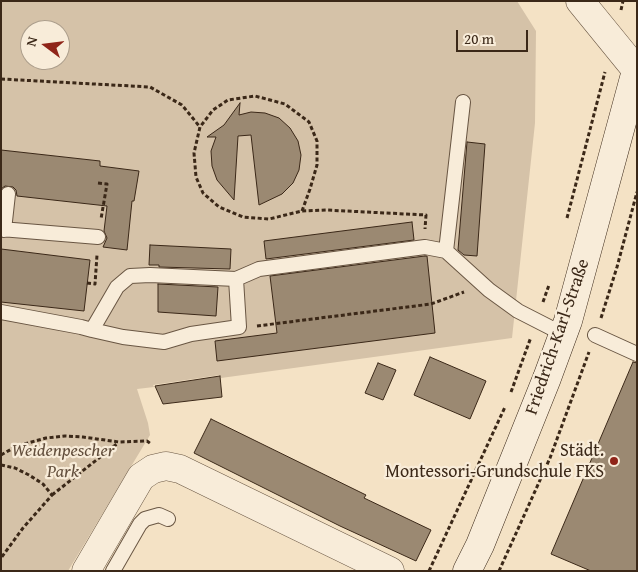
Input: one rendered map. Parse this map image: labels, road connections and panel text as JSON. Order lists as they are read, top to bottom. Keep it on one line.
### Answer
{"streets":{"main road":["Friedrich-Karl-Straße"]},"parks":["Weidenpescher Park"],"places":["Städt. Montessori-Grundschule FKS"],"scale_bar":"20 m","north":"left"}
